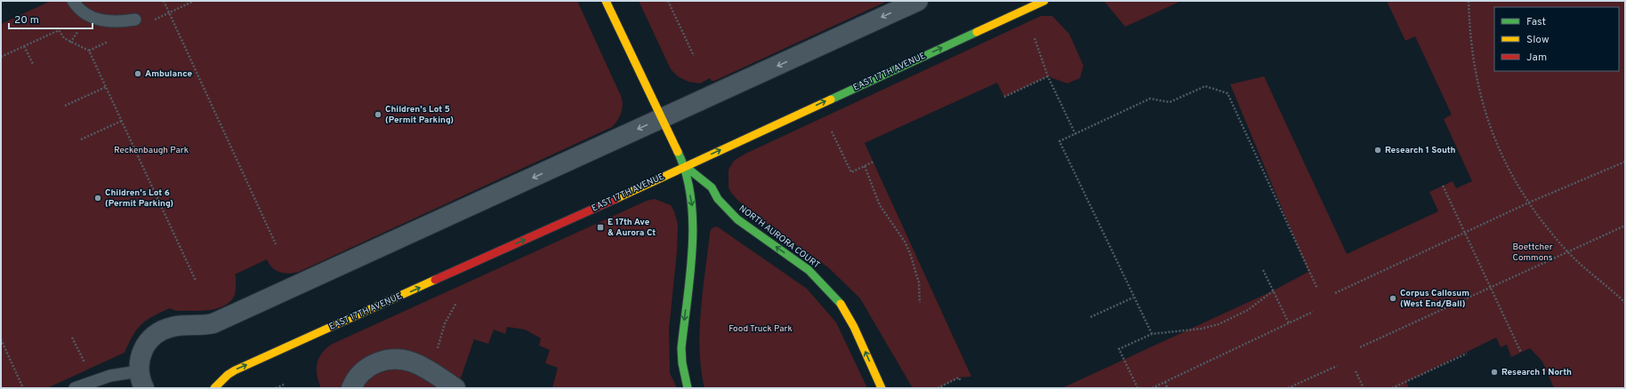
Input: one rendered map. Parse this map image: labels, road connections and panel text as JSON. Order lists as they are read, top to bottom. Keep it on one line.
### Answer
{"streets":{"street":["EAST 17TH AVENUE","NORTH AURORA COURT"]},"crossings":[["EAST 17TH AVENUE","NORTH AURORA COURT"]],"parks":["Reckenbaugh Park","Boettcher Commons","Food Truck Park"],"places":{"other":["Ambulance","Children's Lot 5 (Permit Parking)","Research 1 South","Children's Lot 6 (Permit Parking)","Corpus Callosum (West End/Ball)","Research 1 North"],"transit":["E 17th Ave & Aurora Ct"]},"legend":["Fast","Slow","Jam"],"scale_bar":"20 m"}
